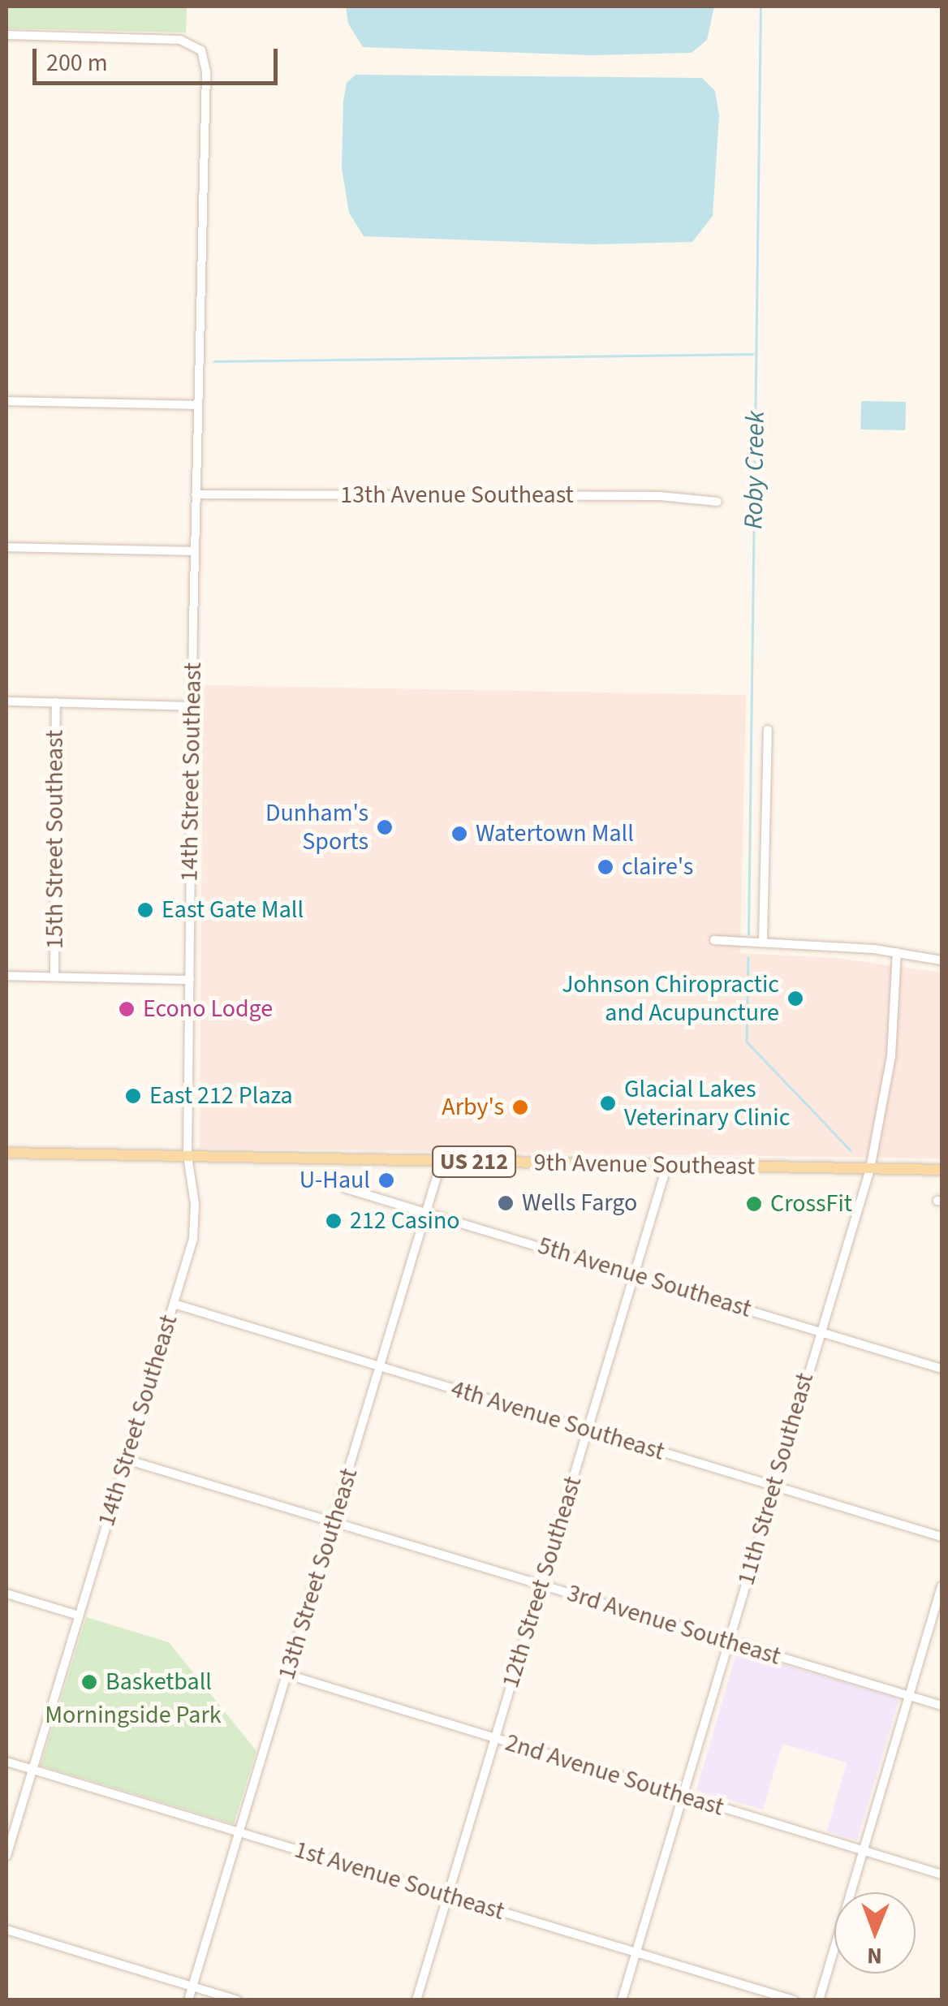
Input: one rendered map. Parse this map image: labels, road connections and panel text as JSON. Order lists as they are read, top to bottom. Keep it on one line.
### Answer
{"streets":{"main road":["US 212","9th Avenue Southeast"],"street":["13th Avenue Southeast","14th Street Southeast","15th Street Southeast","5th Avenue Southeast","4th Avenue Southeast","11th Street Southeast","13th Street Southeast","12th Street Southeast","3rd Avenue Southeast","2nd Avenue Southeast","1st Avenue Southeast"]},"crossings":[["13th Avenue Southeast","14th Street Southeast"],["14th Street Southeast","9th Avenue Southeast"],["14th Street Southeast","4th Avenue Southeast"],["14th Street Southeast","3rd Avenue Southeast"],["14th Street Southeast","1st Avenue Southeast"],["9th Avenue Southeast","11th Street Southeast"],["9th Avenue Southeast","13th Street Southeast"],["9th Avenue Southeast","12th Street Southeast"],["5th Avenue Southeast","11th Street Southeast"],["5th Avenue Southeast","13th Street Southeast"],["5th Avenue Southeast","12th Street Southeast"],["4th Avenue Southeast","11th Street Southeast"],["4th Avenue Southeast","13th Street Southeast"],["4th Avenue Southeast","12th Street Southeast"],["11th Street Southeast","3rd Avenue Southeast"],["11th Street Southeast","2nd Avenue Southeast"],["11th Street Southeast","1st Avenue Southeast"],["13th Street Southeast","3rd Avenue Southeast"],["13th Street Southeast","2nd Avenue Southeast"],["13th Street Southeast","1st Avenue Southeast"],["12th Street Southeast","3rd Avenue Southeast"],["12th Street Southeast","2nd Avenue Southeast"],["12th Street Southeast","1st Avenue Southeast"]],"water":["Roby Creek"],"parks":["Morningside Park"],"places":["Dunham's Sports","Watertown Mall","claire's","East Gate Mall","Johnson Chiropractic and Acupuncture","Econo Lodge","East 212 Plaza","Glacial Lakes Veterinary Clinic","Arby's","U-Haul","Wells Fargo","CrossFit","212 Casino","Basketball"],"scale_bar":"200 m","north":"bottom"}
